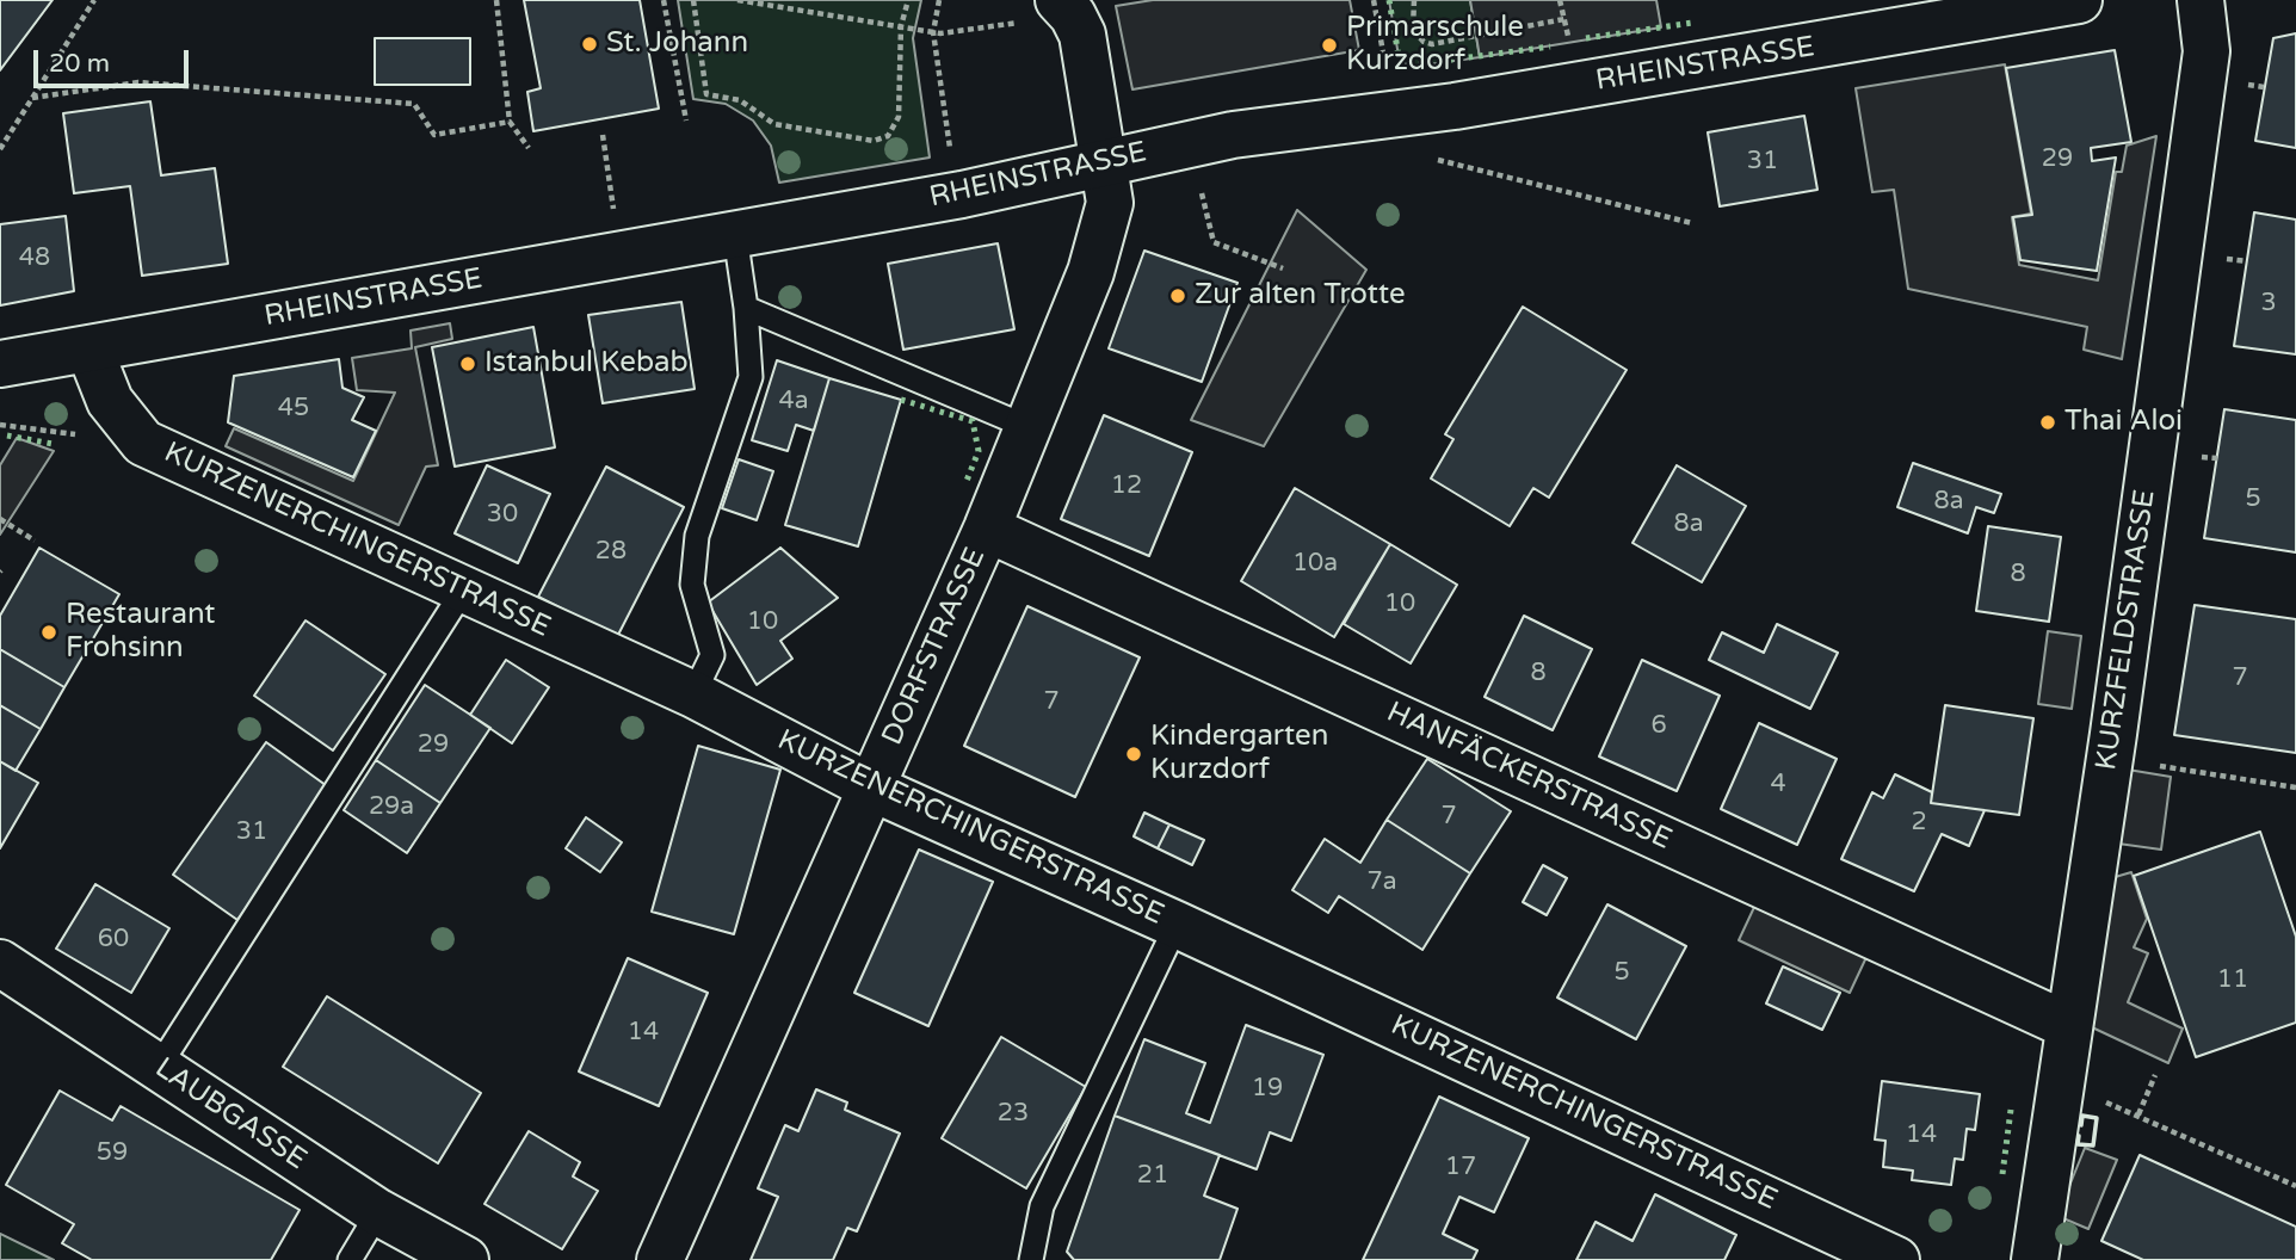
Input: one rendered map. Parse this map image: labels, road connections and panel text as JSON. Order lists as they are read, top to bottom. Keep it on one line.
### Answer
{"streets":{"street":["RHEINSTRASSE","KURZENERCHINGERSTRASSE","KURZFELDSTRASSE","DORFSTRASSE","HANFÄCKERSTRASSE","LAUBGASSE"]},"crossings":[["RHEINSTRASSE","KURZENERCHINGERSTRASSE"],["RHEINSTRASSE","DORFSTRASSE"],["KURZENERCHINGERSTRASSE","DORFSTRASSE"],["KURZFELDSTRASSE","HANFÄCKERSTRASSE"],["DORFSTRASSE","HANFÄCKERSTRASSE"]],"places":["St. Johann","Primarschule Kurzdorf","Zur alten Trotte","Istanbul Kebab","Thai Aloi","Restaurant Frohsinn","Kindergarten Kurzdorf"],"house_numbers":["29","31","48","3","4a","45","12","5","8a","30","8a","28","10a","8","10","10","8","7","7","6","29","4","29a","7","2","31","7a","60","5","11","14","19","23","14","59","17","21"],"scale_bar":"20 m"}
